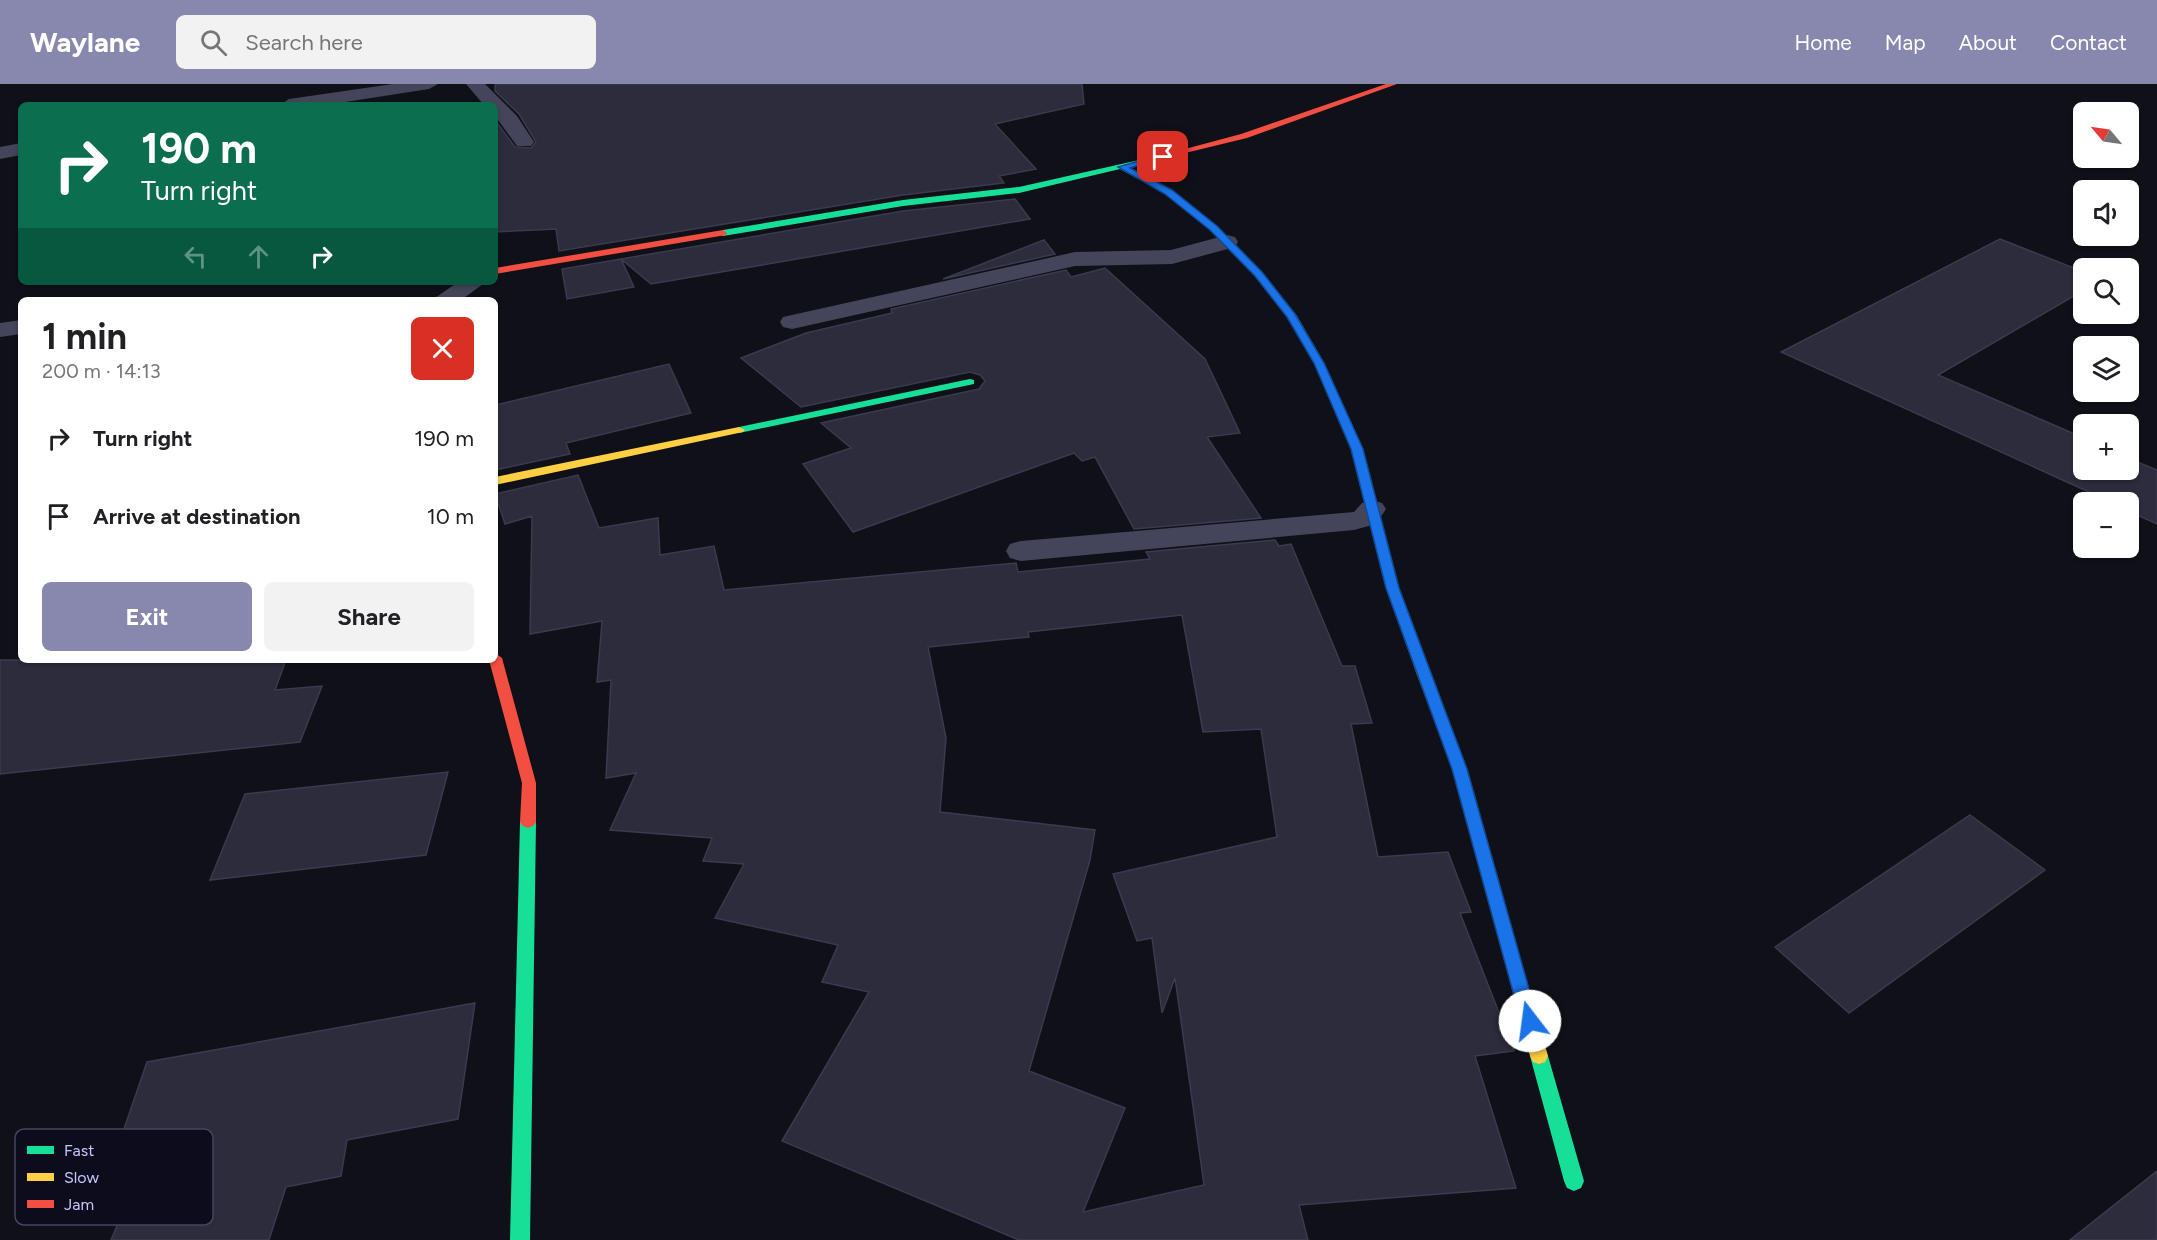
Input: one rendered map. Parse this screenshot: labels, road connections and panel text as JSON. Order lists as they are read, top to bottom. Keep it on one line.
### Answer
{"legend":["Fast","Slow","Jam"],"north":"top left","page":{"header":"Waylane","search":"Search here","nav":["Home","Map","About","Contact"],"map_buttons":["+","−"],"turn":["190 m","Turn right"],"heading":["1 min","200 m · 14:13"],"list":[{"name":"Turn right","value":"190 m"},{"name":"Arrive at destination","value":"10 m"}],"buttons":["Exit","Share"]}}
